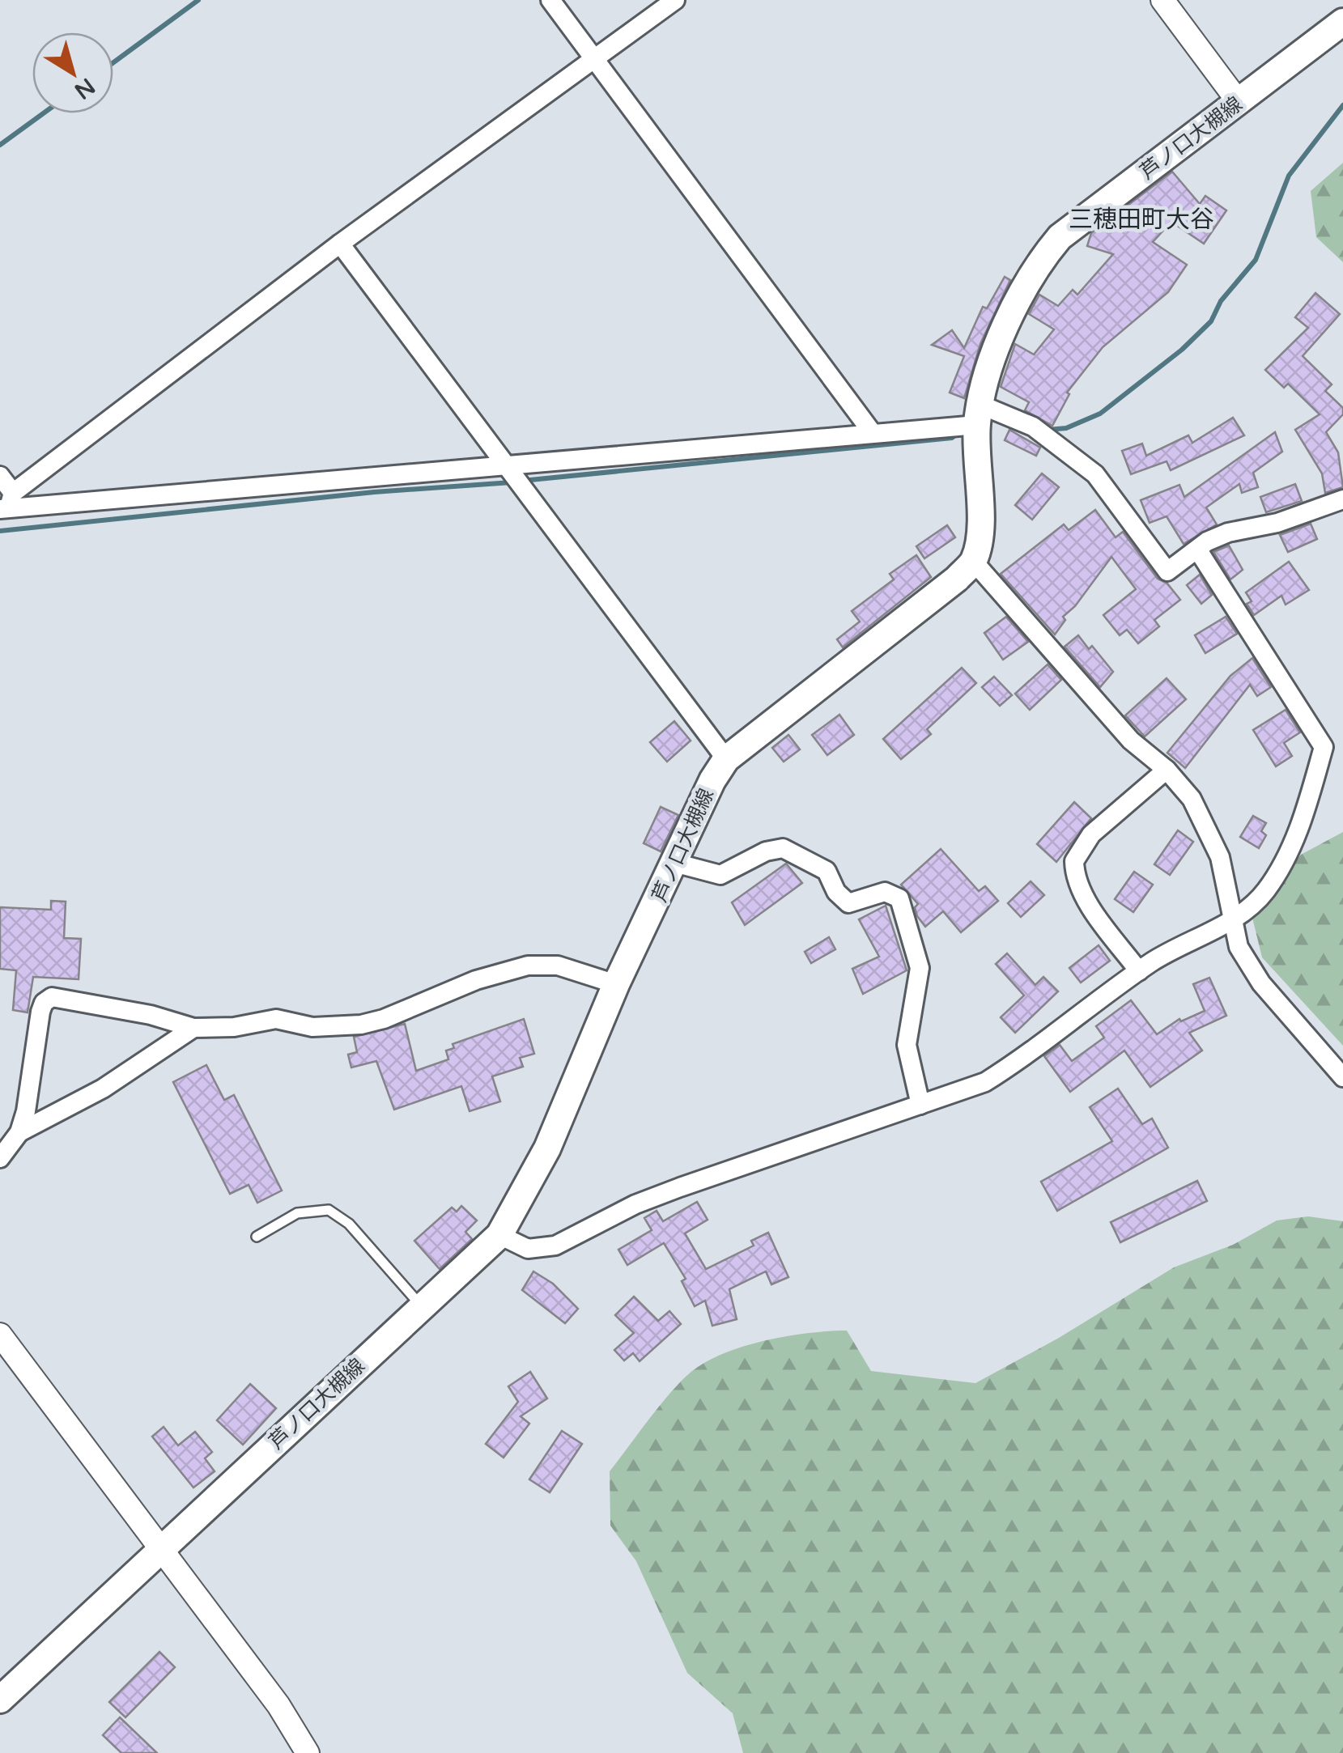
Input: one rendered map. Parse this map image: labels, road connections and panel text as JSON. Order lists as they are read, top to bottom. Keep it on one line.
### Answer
{"streets":{"main road":["芦ノ口大槻線"]},"districts":["三穂田町大谷"],"north":"bottom right"}
